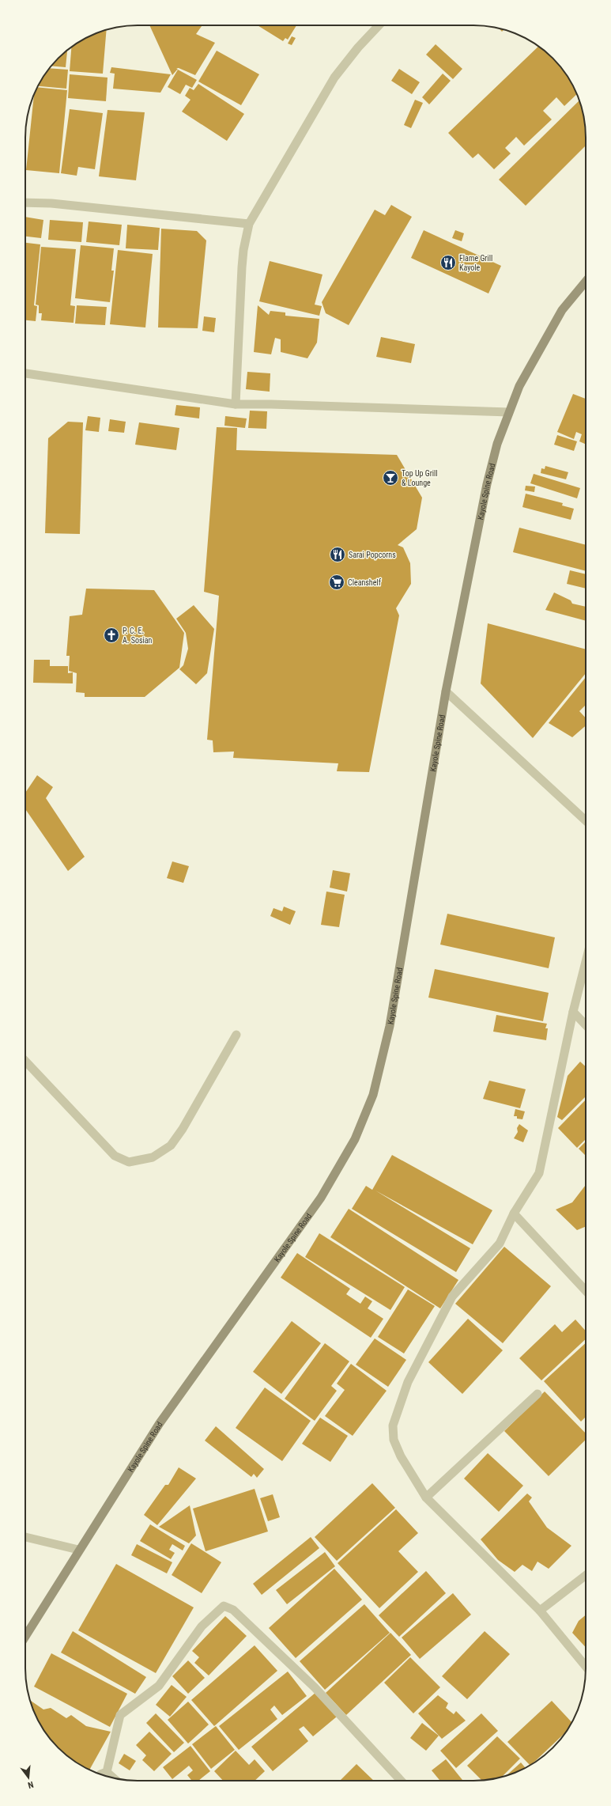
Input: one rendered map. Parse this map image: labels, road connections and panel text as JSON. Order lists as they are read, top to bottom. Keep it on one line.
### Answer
{"streets":{"main road":["Kayole Spine Road"]},"places":{"restaurant":["Flame Grill Kayole","Sarai Popcorns"],"bar":["Top Up Grill & Lounge"],"supermarket":["Cleanshelf"],"church":["P. C. E. A. Sosian"]},"north":"bottom"}
